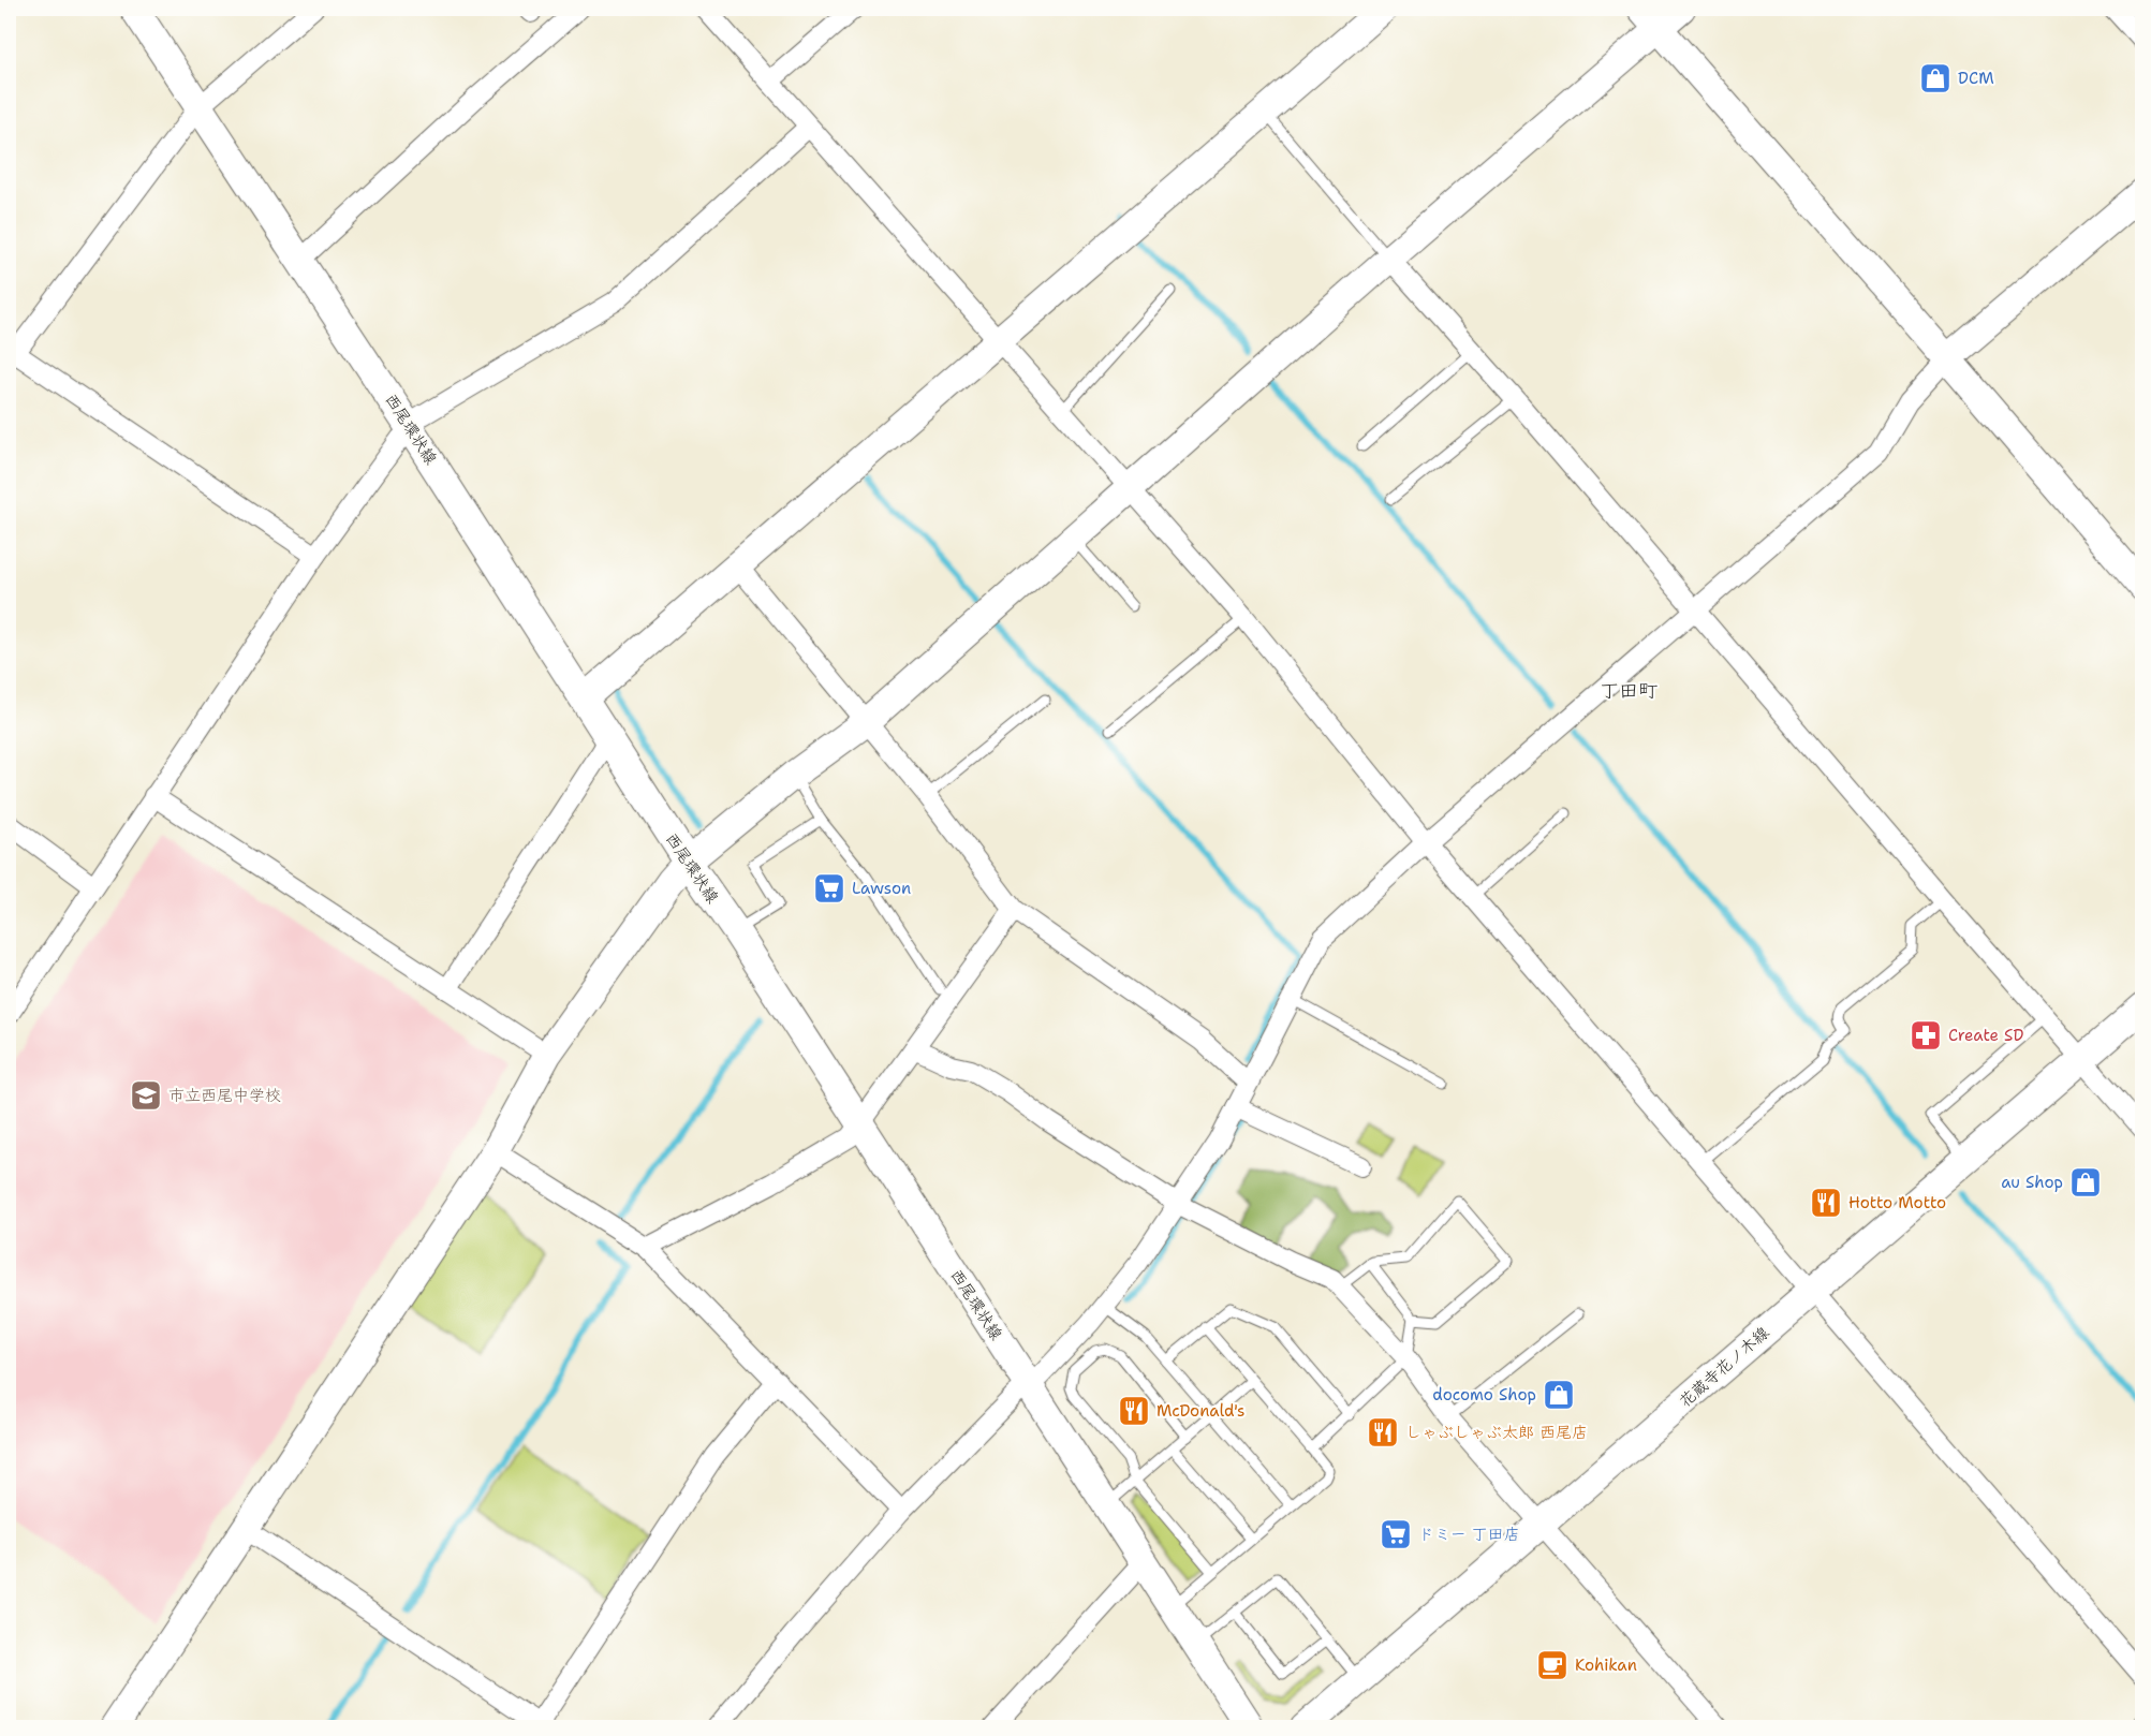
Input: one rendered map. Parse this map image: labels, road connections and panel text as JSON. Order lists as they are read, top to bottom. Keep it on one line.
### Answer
{"streets":{"street":["西尾環状線","花蔵寺花ノ木線"]},"districts":["丁田町"],"places":{"shop":["DCM","au Shop","docomo Shop"],"supermarket":["Lawson","ドミー 丁田店"],"pharmacy":["Create SD"],"school or university":["市立西尾中学校"],"restaurant":["Hotto Motto","McDonald's","しゃぶしゃぶ太郎 西尾店"],"cafe":["Kohikan"]}}
